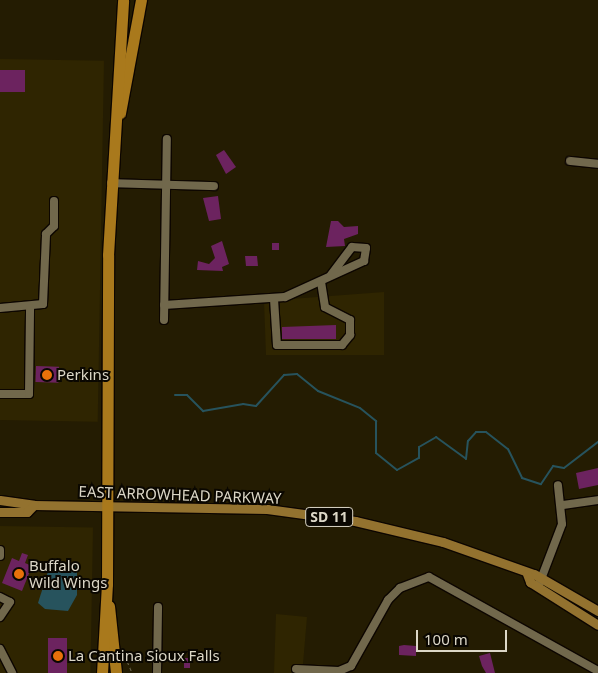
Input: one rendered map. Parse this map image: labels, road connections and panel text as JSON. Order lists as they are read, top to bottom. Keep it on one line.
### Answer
{"streets":{"main road":["EAST ARROWHEAD PARKWAY","SD 11"]},"places":["Perkins","Buffalo Wild Wings","La Cantina Sioux Falls"],"scale_bar":"100 m"}
